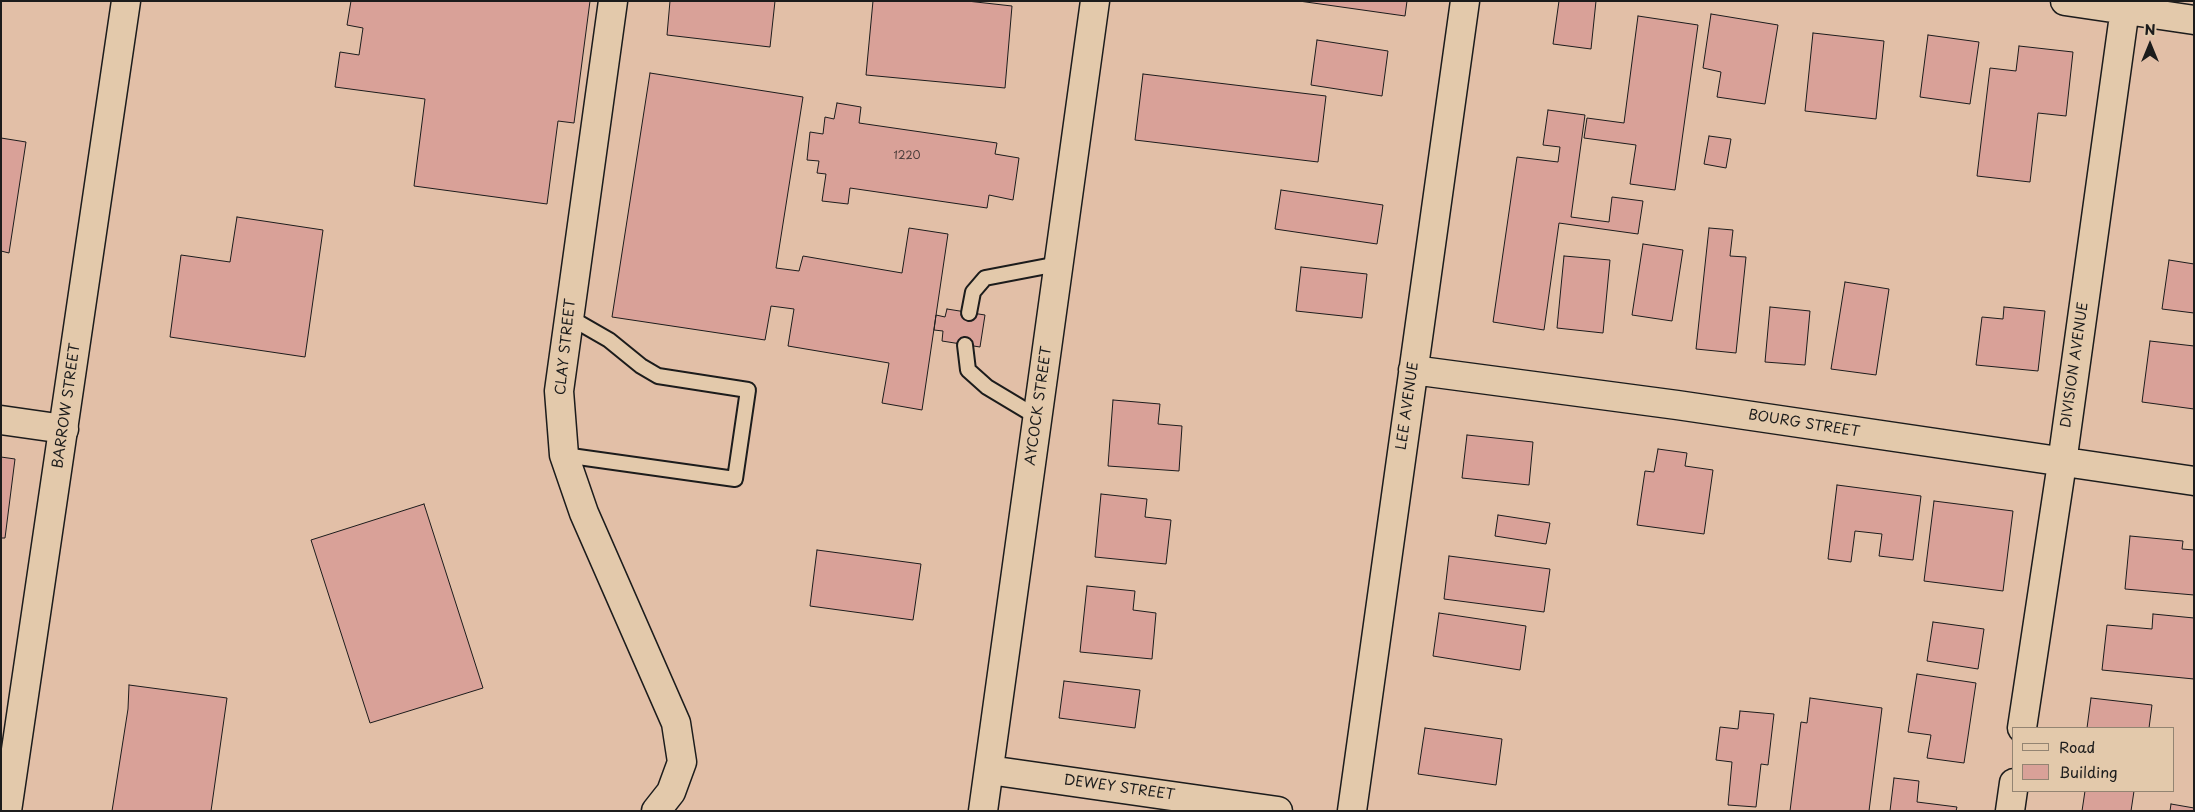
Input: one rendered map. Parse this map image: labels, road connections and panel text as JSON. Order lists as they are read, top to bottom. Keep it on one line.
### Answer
{"streets":{"street":["CLAY STREET","DIVISION AVENUE","BARROW STREET","AYCOCK STREET","LEE AVENUE","BOURG STREET","DEWEY STREET"]},"crossings":[["DIVISION AVENUE","BOURG STREET"],["AYCOCK STREET","DEWEY STREET"],["LEE AVENUE","BOURG STREET"]],"house_numbers":["1220"],"legend":["Road","Building"],"north":"top"}
